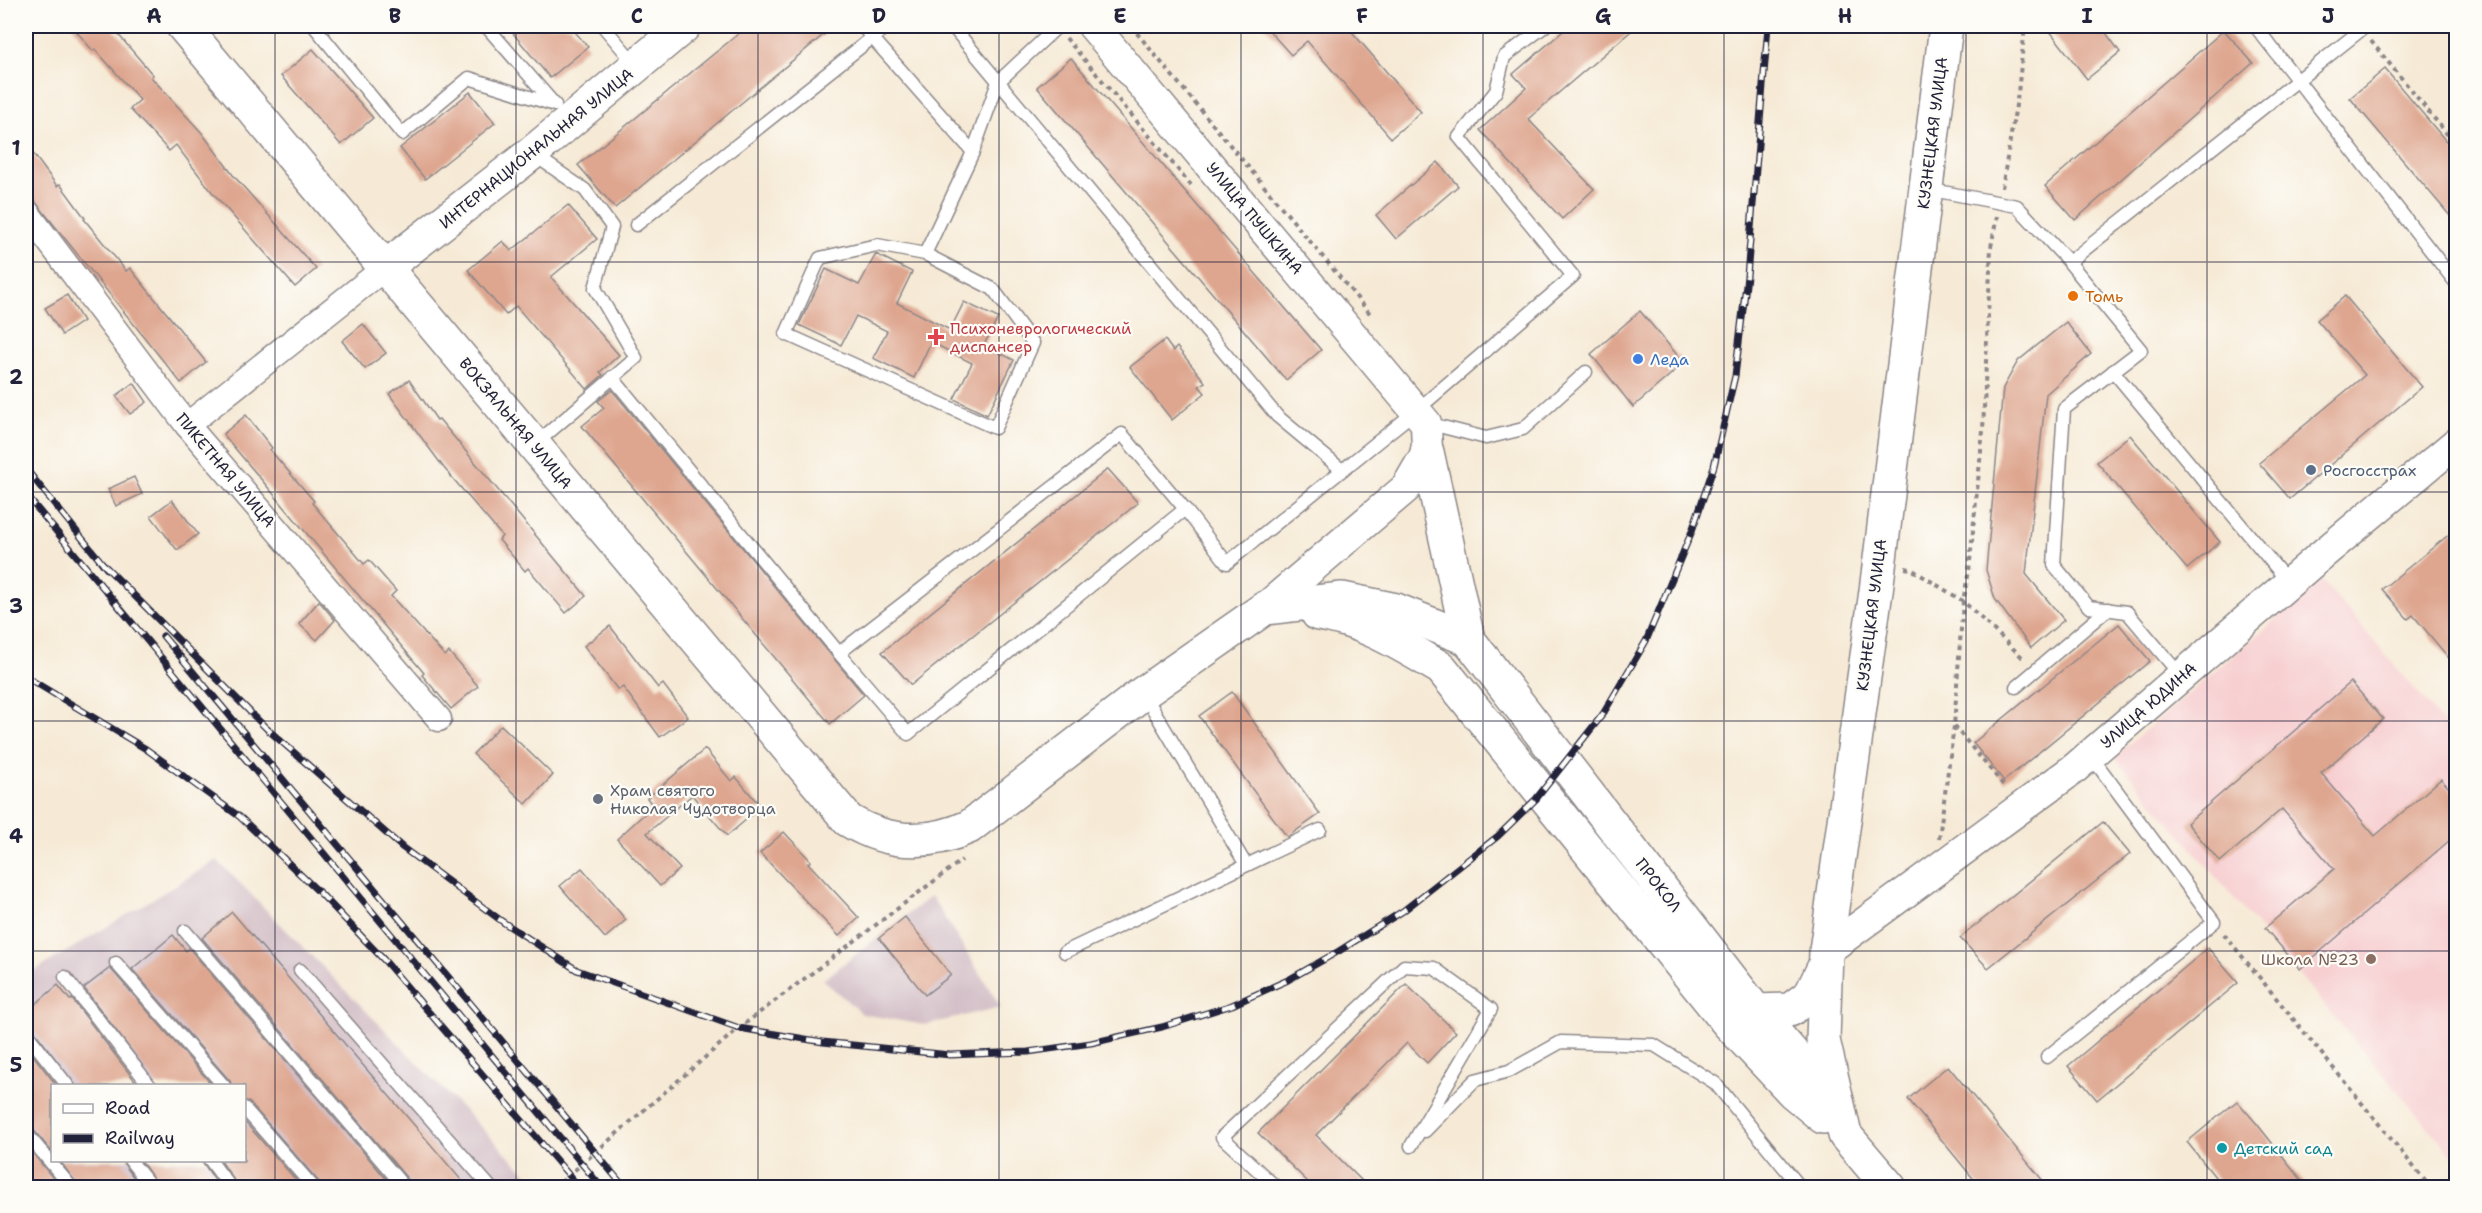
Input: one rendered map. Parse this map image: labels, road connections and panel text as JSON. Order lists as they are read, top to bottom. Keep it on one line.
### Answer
{"streets":{"main road":["КУЗНЕЦКАЯ УЛИЦА","ИНТЕРНАЦИОНАЛЬНАЯ УЛИЦА","ВОКЗАЛЬНАЯ УЛИЦА","ПРОКОЛ"],"street":["УЛИЦА ПУШКИНА","ПИКЕТНАЯ УЛИЦА","УЛИЦА ЮДИНА"]},"crossings":[["КУЗНЕЦКАЯ УЛИЦА","УЛИЦА ЮДИНА"],["КУЗНЕЦКАЯ УЛИЦА","ПРОКОЛ"],["ИНТЕРНАЦИОНАЛЬНАЯ УЛИЦА","ВОКЗАЛЬНАЯ УЛИЦА"]],"places":{"other":["Томь","Леда","Росгосстрах","Храм святого Николая Чудотворца","Школа №23","Детский сад"],"health":["Психоневрологический диспансер"]},"legend":["Road","Railway"],"grid":{"columns":["A","B","C","D","E","F","G","H","I","J"],"rows":["1","2","3","4","5"]}}
